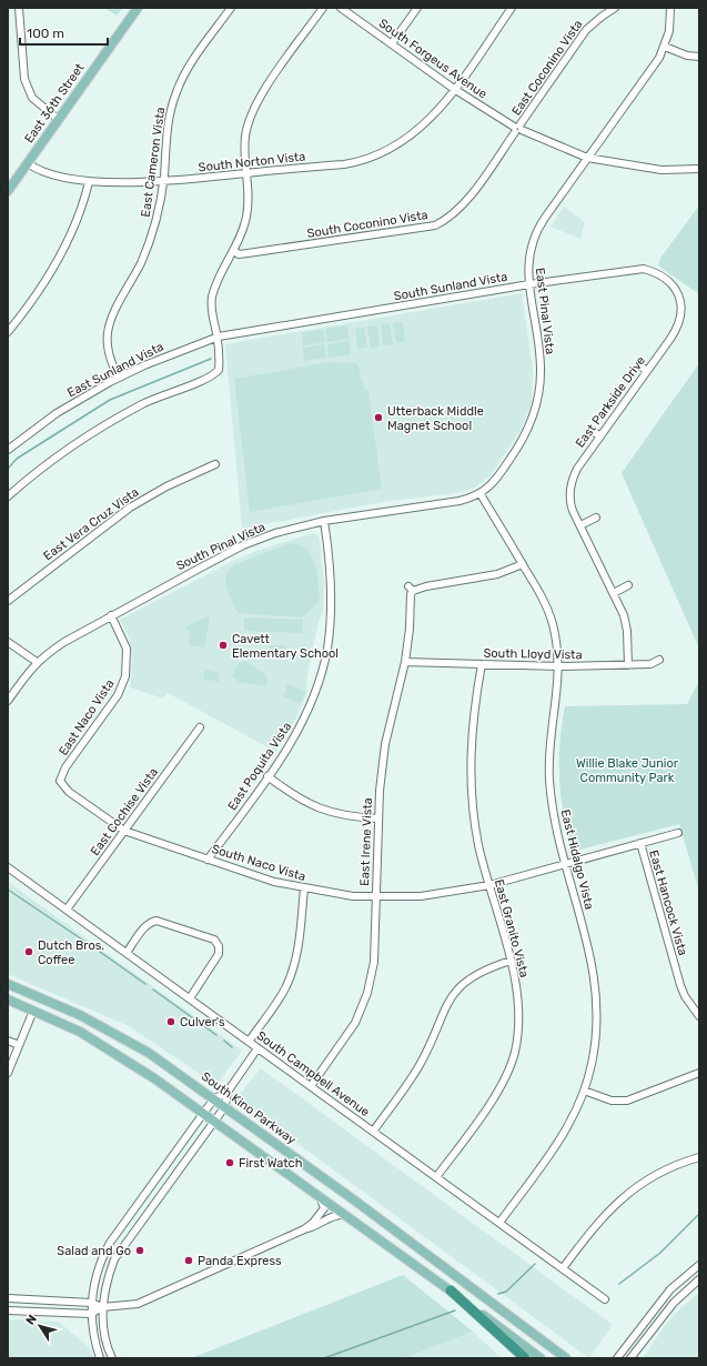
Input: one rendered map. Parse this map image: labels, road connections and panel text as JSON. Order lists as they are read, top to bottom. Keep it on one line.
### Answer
{"streets":{"main road":["East 36th Street","South Kino Parkway"],"street":["South Forgeus Avenue","East Coconino Vista","East Cameron Vista","South Norton Vista","South Coconino Vista","South Sunland Vista","East Pinal Vista","East Sunland Vista","East Parkside Drive","East Vera Cruz Vista","South Pinal Vista","South Lloyd Vista","East Naco Vista","East Poquita Vista","East Cochise Vista","East Irene Vista","East Hidalgo Vista","South Naco Vista","East Hancock Vista","East Granito Vista","South Campbell Avenue"]},"crossings":[["South Forgeus Avenue","East Coconino Vista"],["South Forgeus Avenue","South Norton Vista"],["South Forgeus Avenue","South Coconino Vista"],["South Forgeus Avenue","East Pinal Vista"],["East Coconino Vista","South Coconino Vista"],["East 36th Street","South Norton Vista"],["East Cameron Vista","South Norton Vista"],["East Cameron Vista","East Sunland Vista"],["South Sunland Vista","East Pinal Vista"],["South Sunland Vista","East Sunland Vista"],["South Sunland Vista","East Parkside Drive"],["East Pinal Vista","South Pinal Vista"],["East Pinal Vista","East Hidalgo Vista"],["East Parkside Drive","South Lloyd Vista"],["South Pinal Vista","East Naco Vista"],["South Pinal Vista","East Poquita Vista"],["South Pinal Vista","East Hidalgo Vista"],["South Lloyd Vista","East Irene Vista"],["South Lloyd Vista","East Hidalgo Vista"],["South Lloyd Vista","East Granito Vista"],["East Naco Vista","South Naco Vista"],["East Poquita Vista","South Naco Vista"],["East Cochise Vista","South Naco Vista"],["East Cochise Vista","South Campbell Avenue"],["East Irene Vista","East Hidalgo Vista"],["East Irene Vista","South Naco Vista"],["East Irene Vista","South Campbell Avenue"],["East Hidalgo Vista","South Naco Vista"],["East Hidalgo Vista","South Campbell Avenue"],["South Naco Vista","East Hancock Vista"],["South Naco Vista","East Granito Vista"],["East Granito Vista","South Campbell Avenue"]],"parks":["Willie Blake Junior Community Park"],"places":["Utterback Middle Magnet School","Cavett Elementary School","Dutch Bros. Coffee","Culver's","First Watch","Salad and Go","Panda Express"],"scale_bar":"100 m","north":"top left"}
